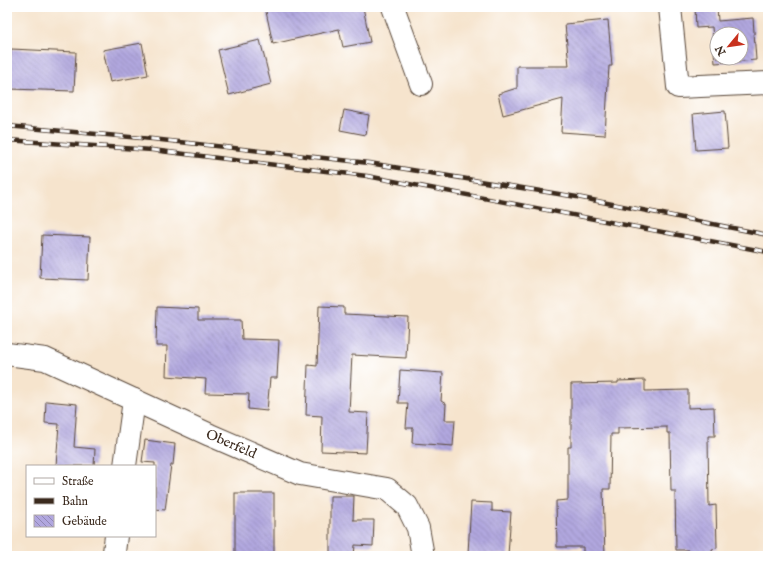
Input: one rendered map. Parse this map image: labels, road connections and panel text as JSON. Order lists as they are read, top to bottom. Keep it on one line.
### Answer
{"streets":{"street":["Oberfeld"]},"legend":["Straße","Bahn","Gebäude"],"north":"bottom left"}
